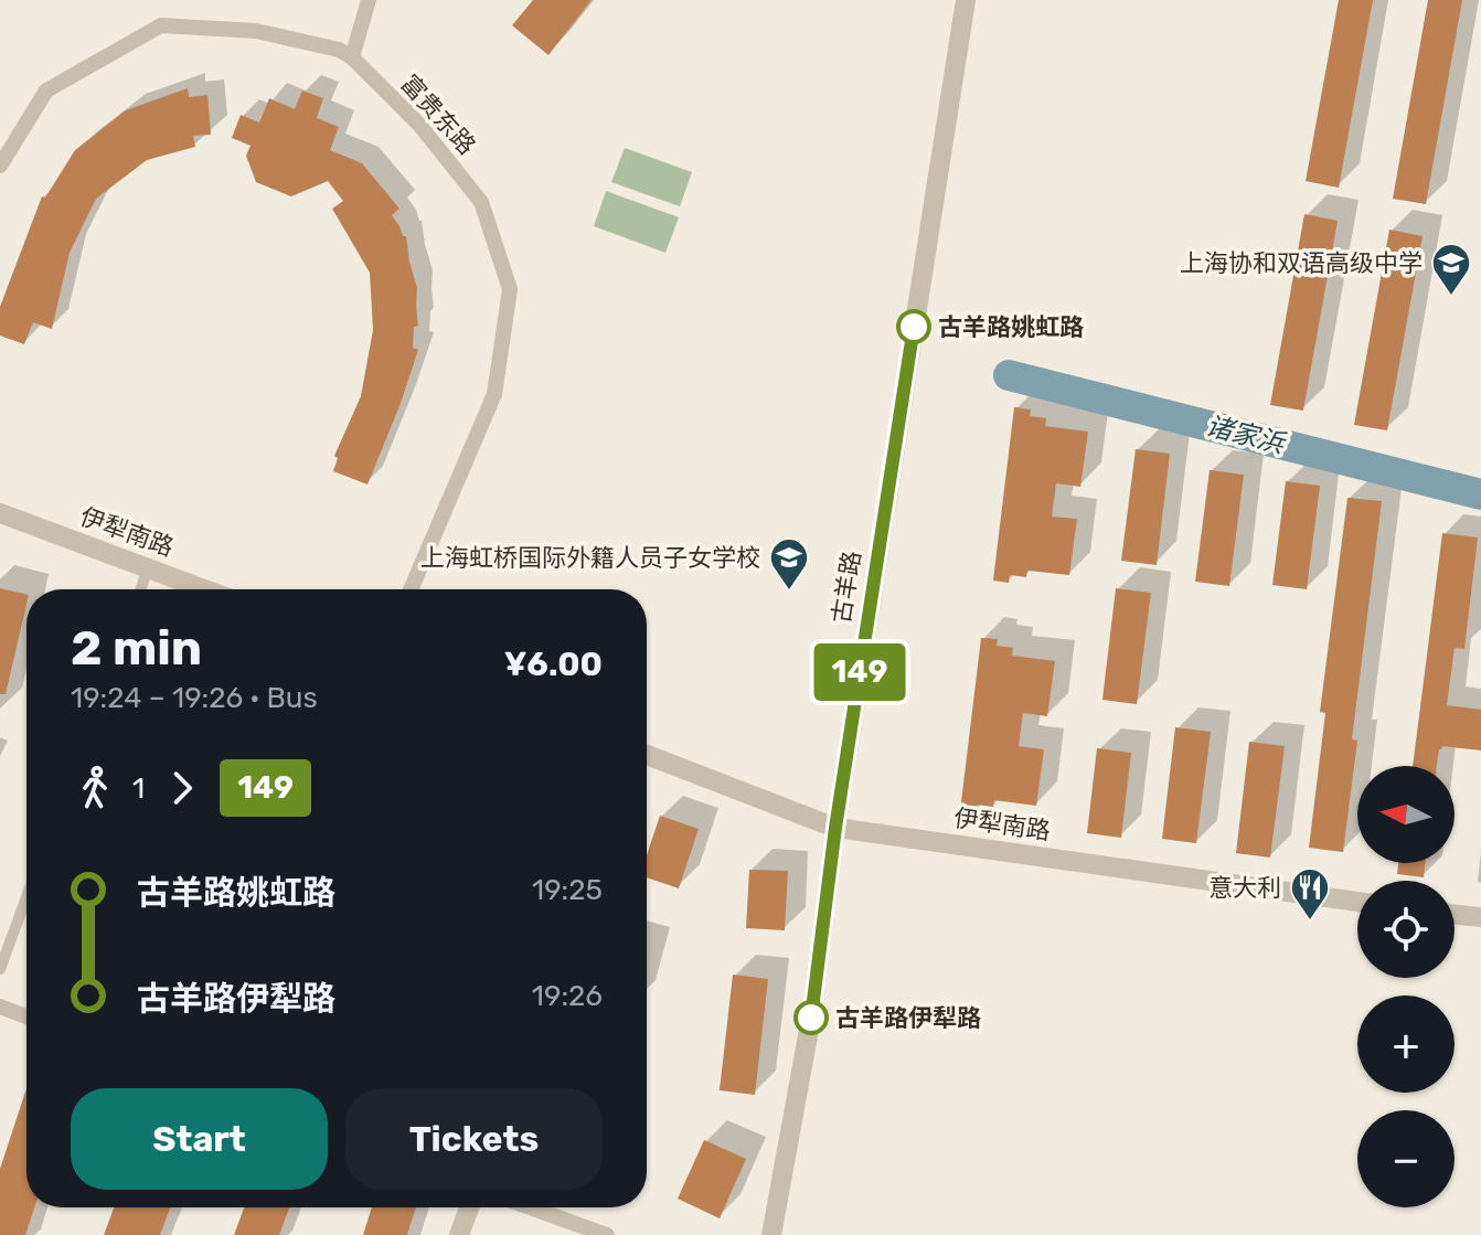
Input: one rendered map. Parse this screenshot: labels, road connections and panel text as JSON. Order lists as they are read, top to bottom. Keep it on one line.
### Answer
{"streets":{"street":["富贵东路","伊犁南路","古羊路"]},"crossings":[["伊犁南路","古羊路"]],"water":["诸家浜"],"places":{"school or university":["上海协和双语高级中学","上海虹桥国际外籍人员子女学校"],"other":["古羊路姚虹路","古羊路伊犁路"],"restaurant":["意大利"]},"lines":["bus line 149"],"north":"left","page":{"on_map":"149","heading":["2 min","19:24 – 19:26 · Bus","¥6.00"],"legs":["1","149"],"map_buttons":["+","−"],"list":[{"name":"古羊路姚虹路","value":"19:25"},{"name":"古羊路伊犁路","value":"19:26"}],"buttons":["Start","Tickets"]}}
